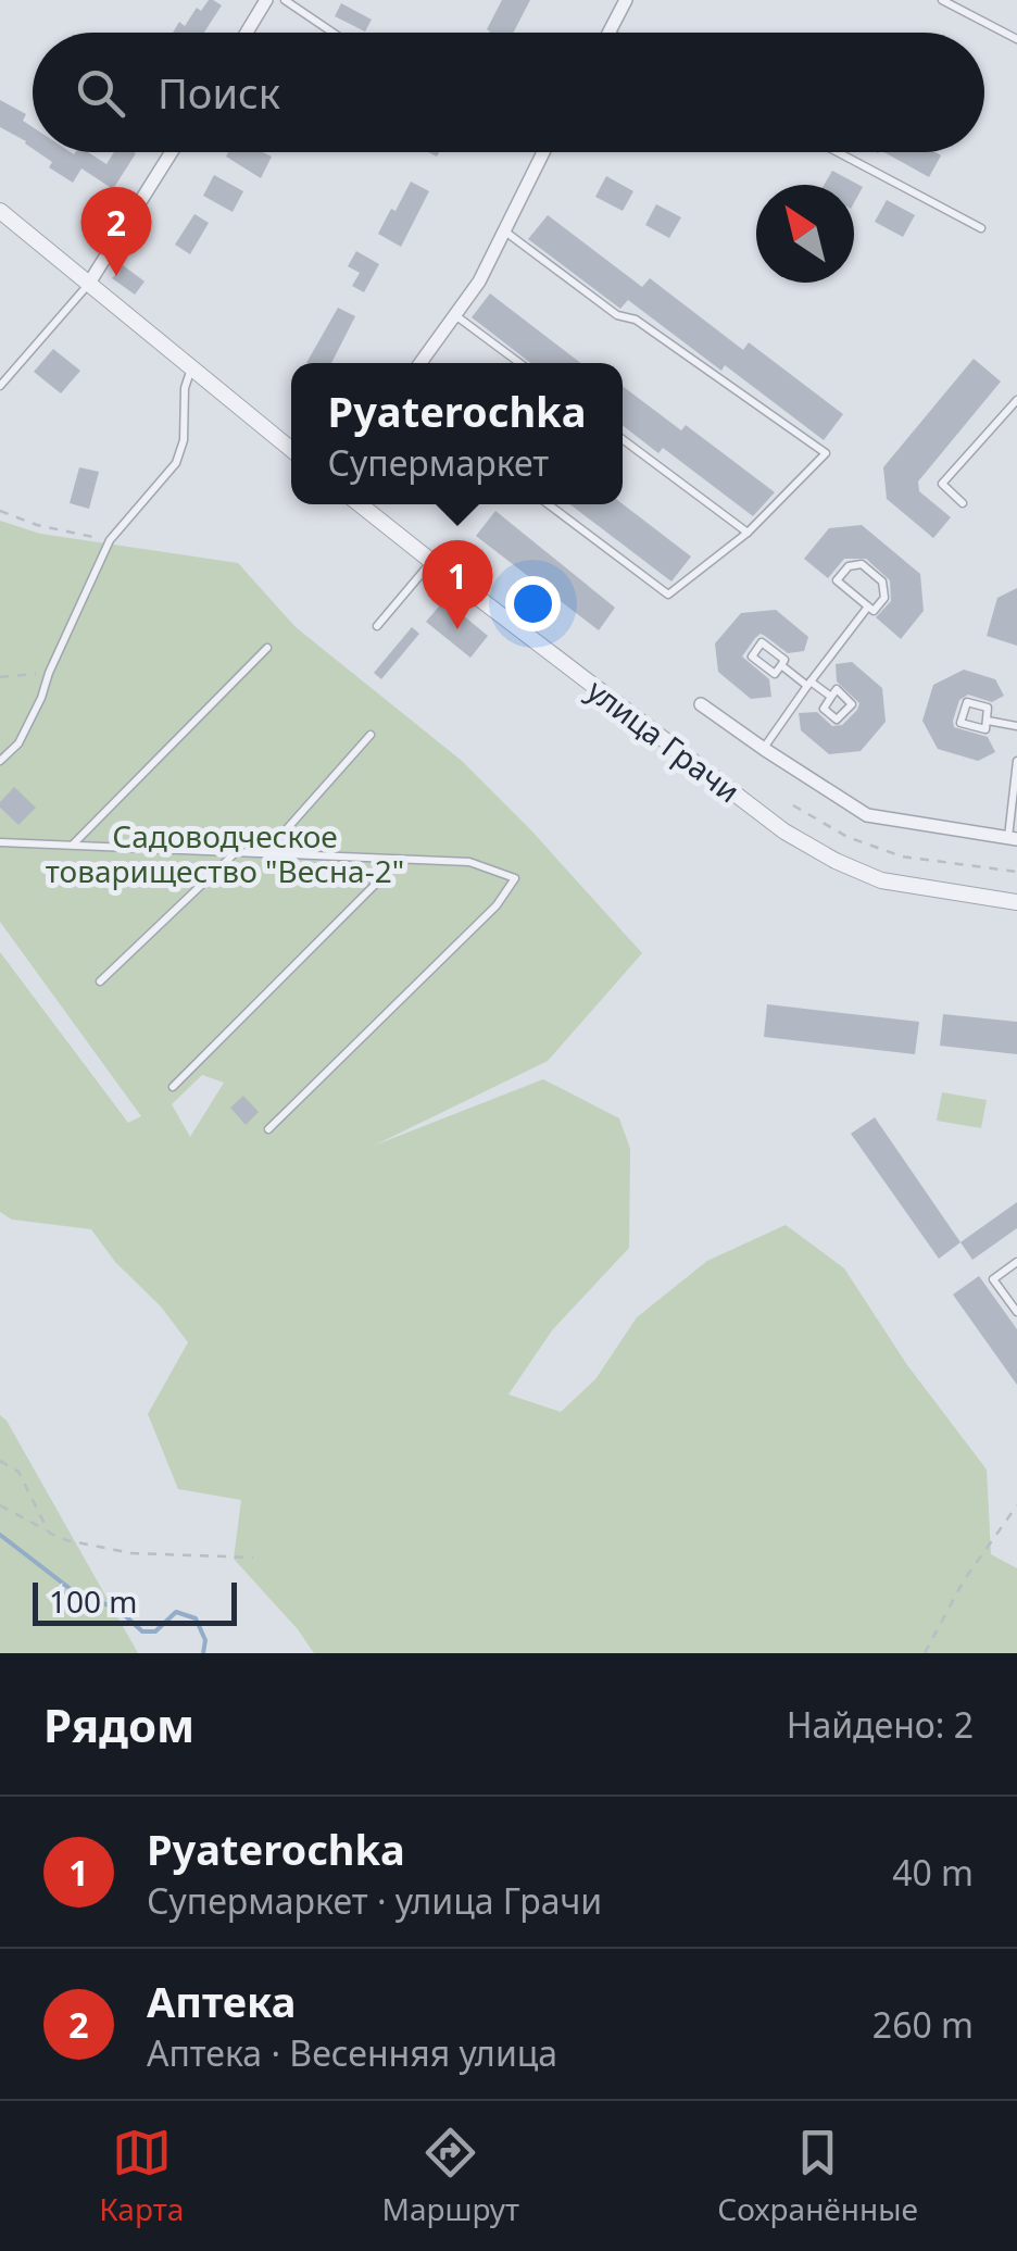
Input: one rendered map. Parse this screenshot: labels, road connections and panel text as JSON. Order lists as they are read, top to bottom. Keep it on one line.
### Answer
{"streets":{"street":["улица Грачи"]},"parks":["Садоводческое товарищество \"Весна-2\""],"scale_bar":"100 m","north":"top left","page":{"search":"Поиск","pins":["2","1"],"popup":["Pyaterochka","Супермаркет"],"scale":"100 m","heading":["Рядом","Найдено: 2"],"list":[{"mark":"1","name":"Pyaterochka","note":"Супермаркет · улица Грачи","value":"40 m"},{"mark":"2","name":"Аптека","note":"Аптека · Весенняя улица","value":"260 m"}],"nav":["Карта","Маршрут","Сохранённые"]}}
